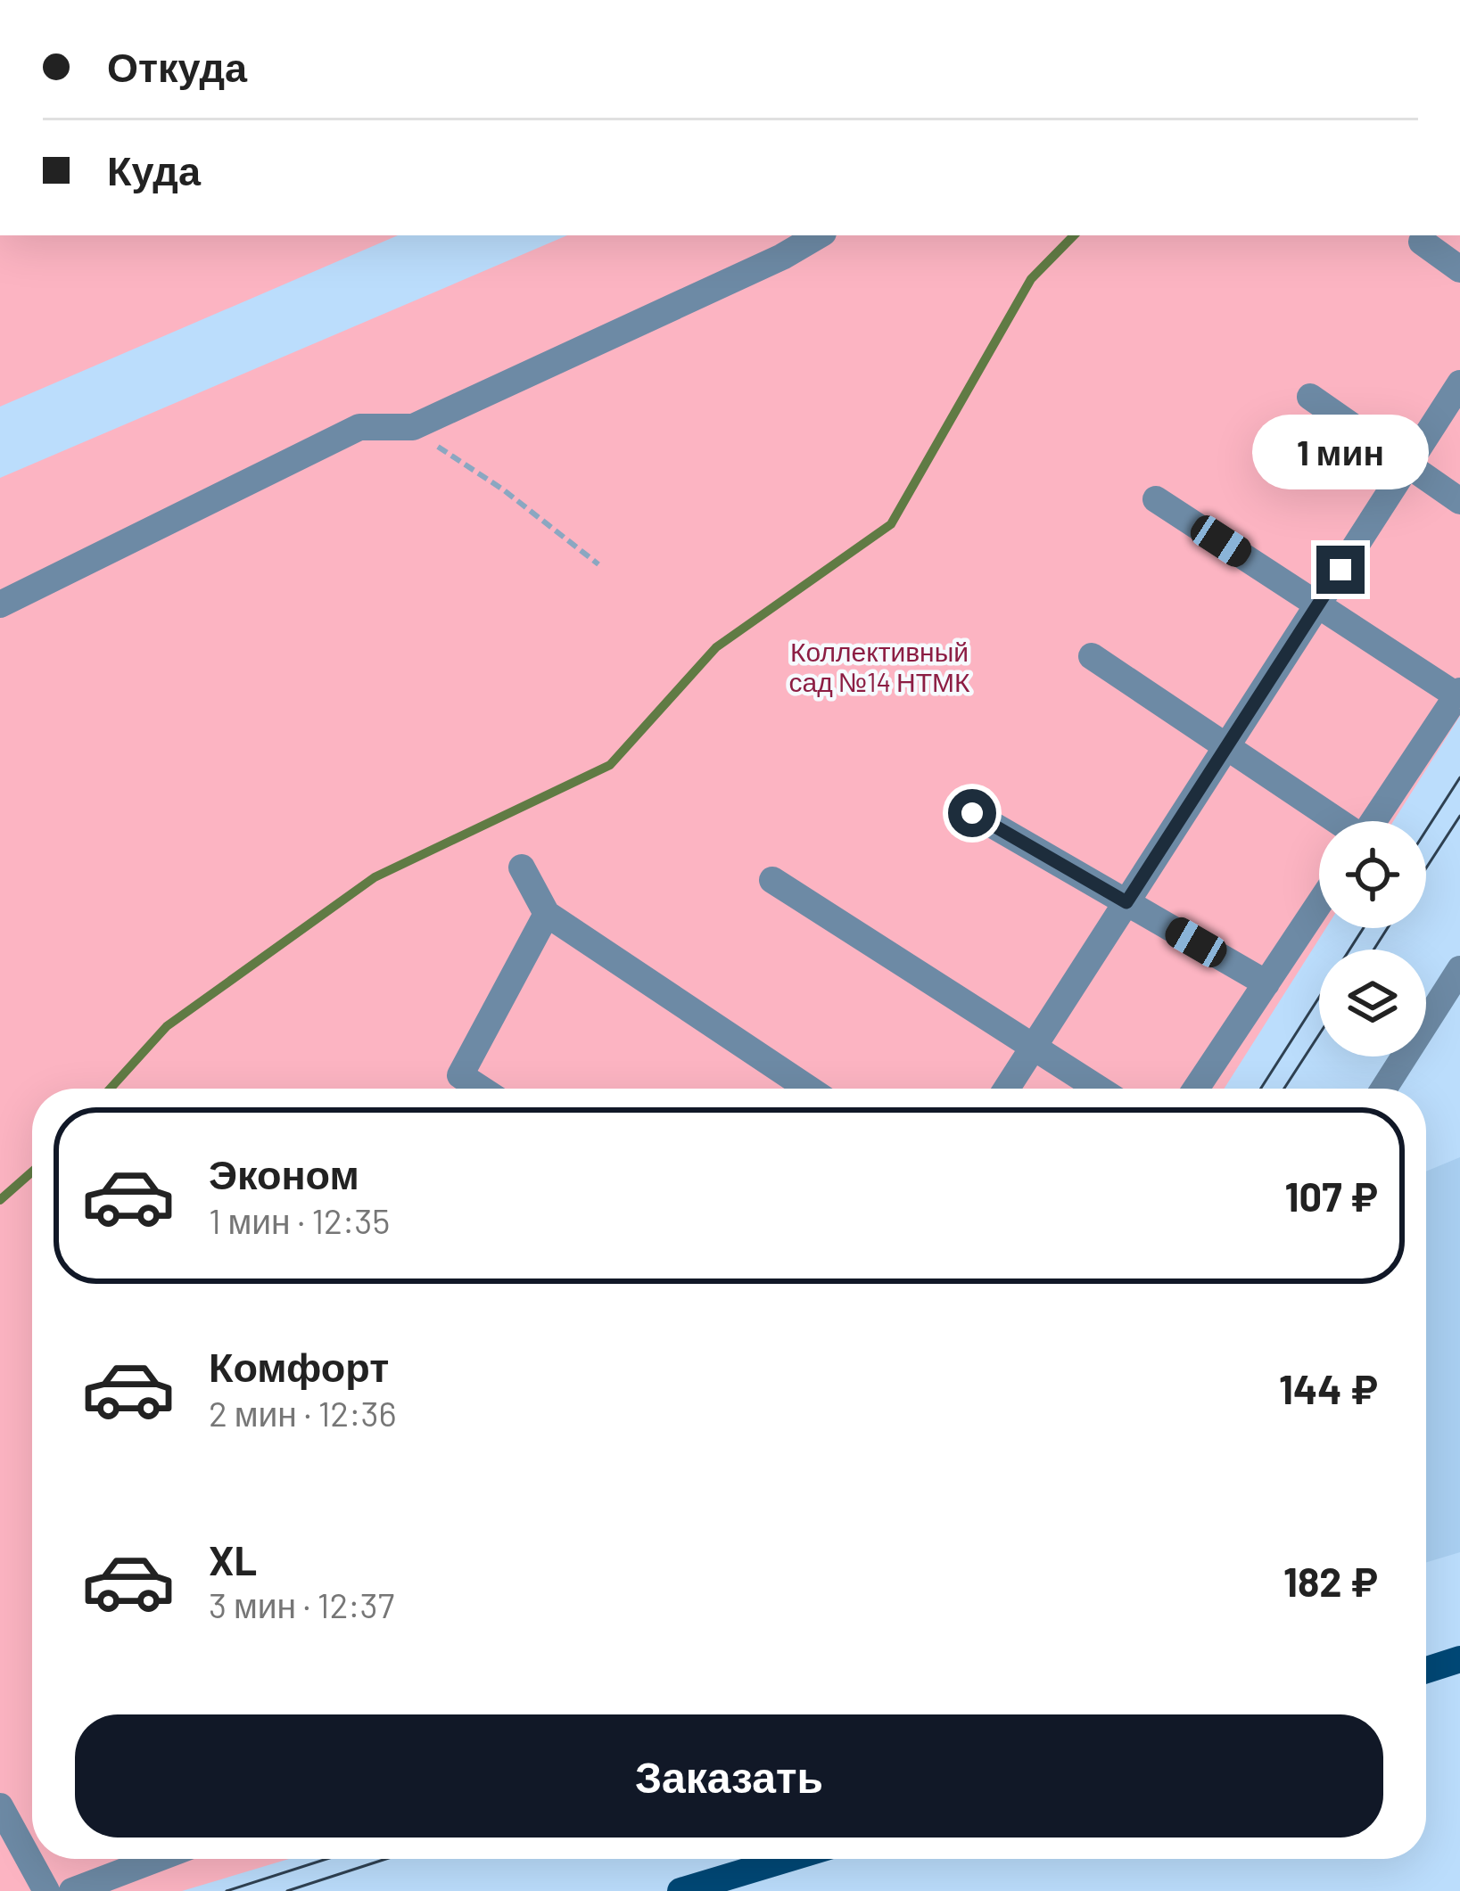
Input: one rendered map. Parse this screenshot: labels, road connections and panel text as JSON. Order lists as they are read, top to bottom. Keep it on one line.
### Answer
{"parks":["Коллективный сад №14 НТМК"],"page":{"banner":["Откуда","Куда"],"bubble":"1 мин","list":[{"name":"Эконом","note":"1 мин · 12:35","value":"107 ₽"},{"name":"Комфорт","note":"2 мин · 12:36","value":"144 ₽"},{"name":"XL","note":"3 мин · 12:37","value":"182 ₽"}],"buttons":"Заказать"}}
